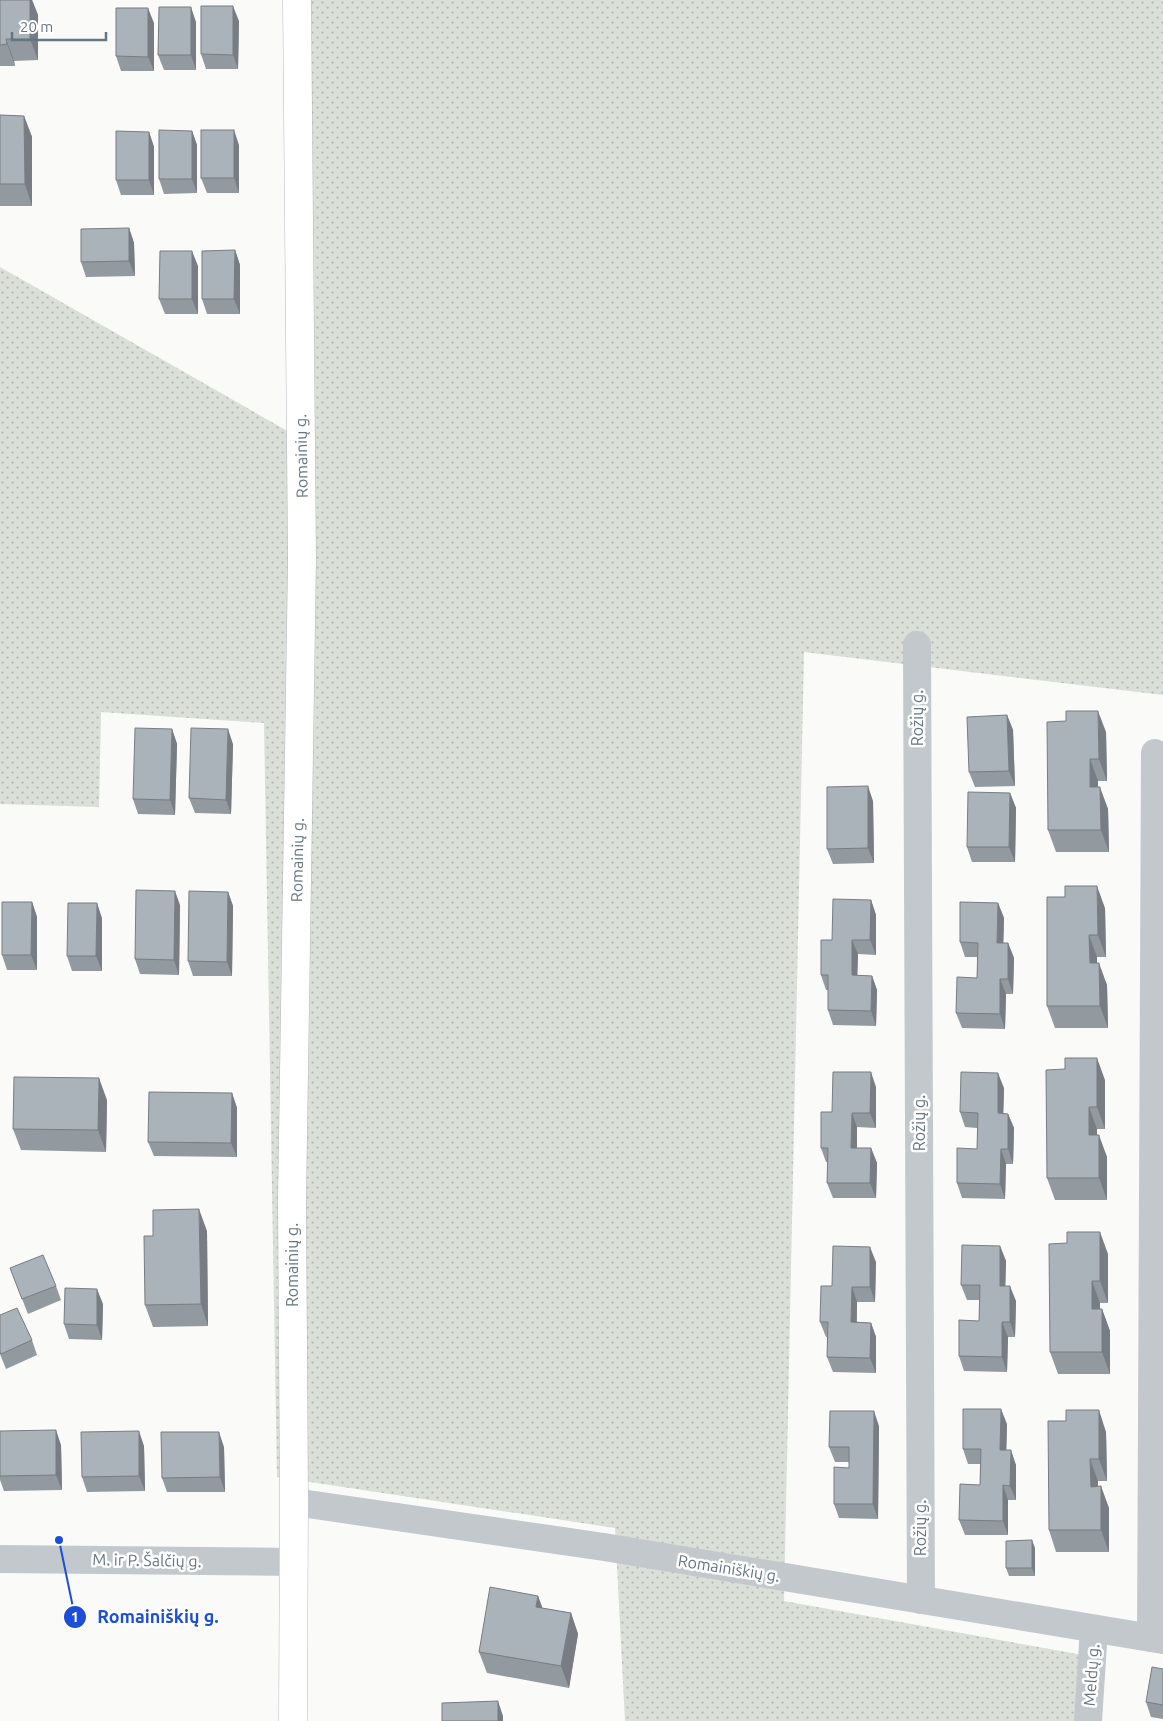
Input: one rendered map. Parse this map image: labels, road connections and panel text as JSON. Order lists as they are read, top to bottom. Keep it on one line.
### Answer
{"streets":{"main road":["Romainių g."],"street":["Rožių g.","M. ir P. Šalčių g.","Romainiškių g.","Meldų g."]},"crossings":[["Romainių g.","M. ir P. Šalčių g."],["Romainių g.","Romainiškių g."],["Rožių g.","Romainiškių g."],["Romainiškių g.","Meldų g."]],"places":["Romainiškių g."],"scale_bar":"20 m"}
